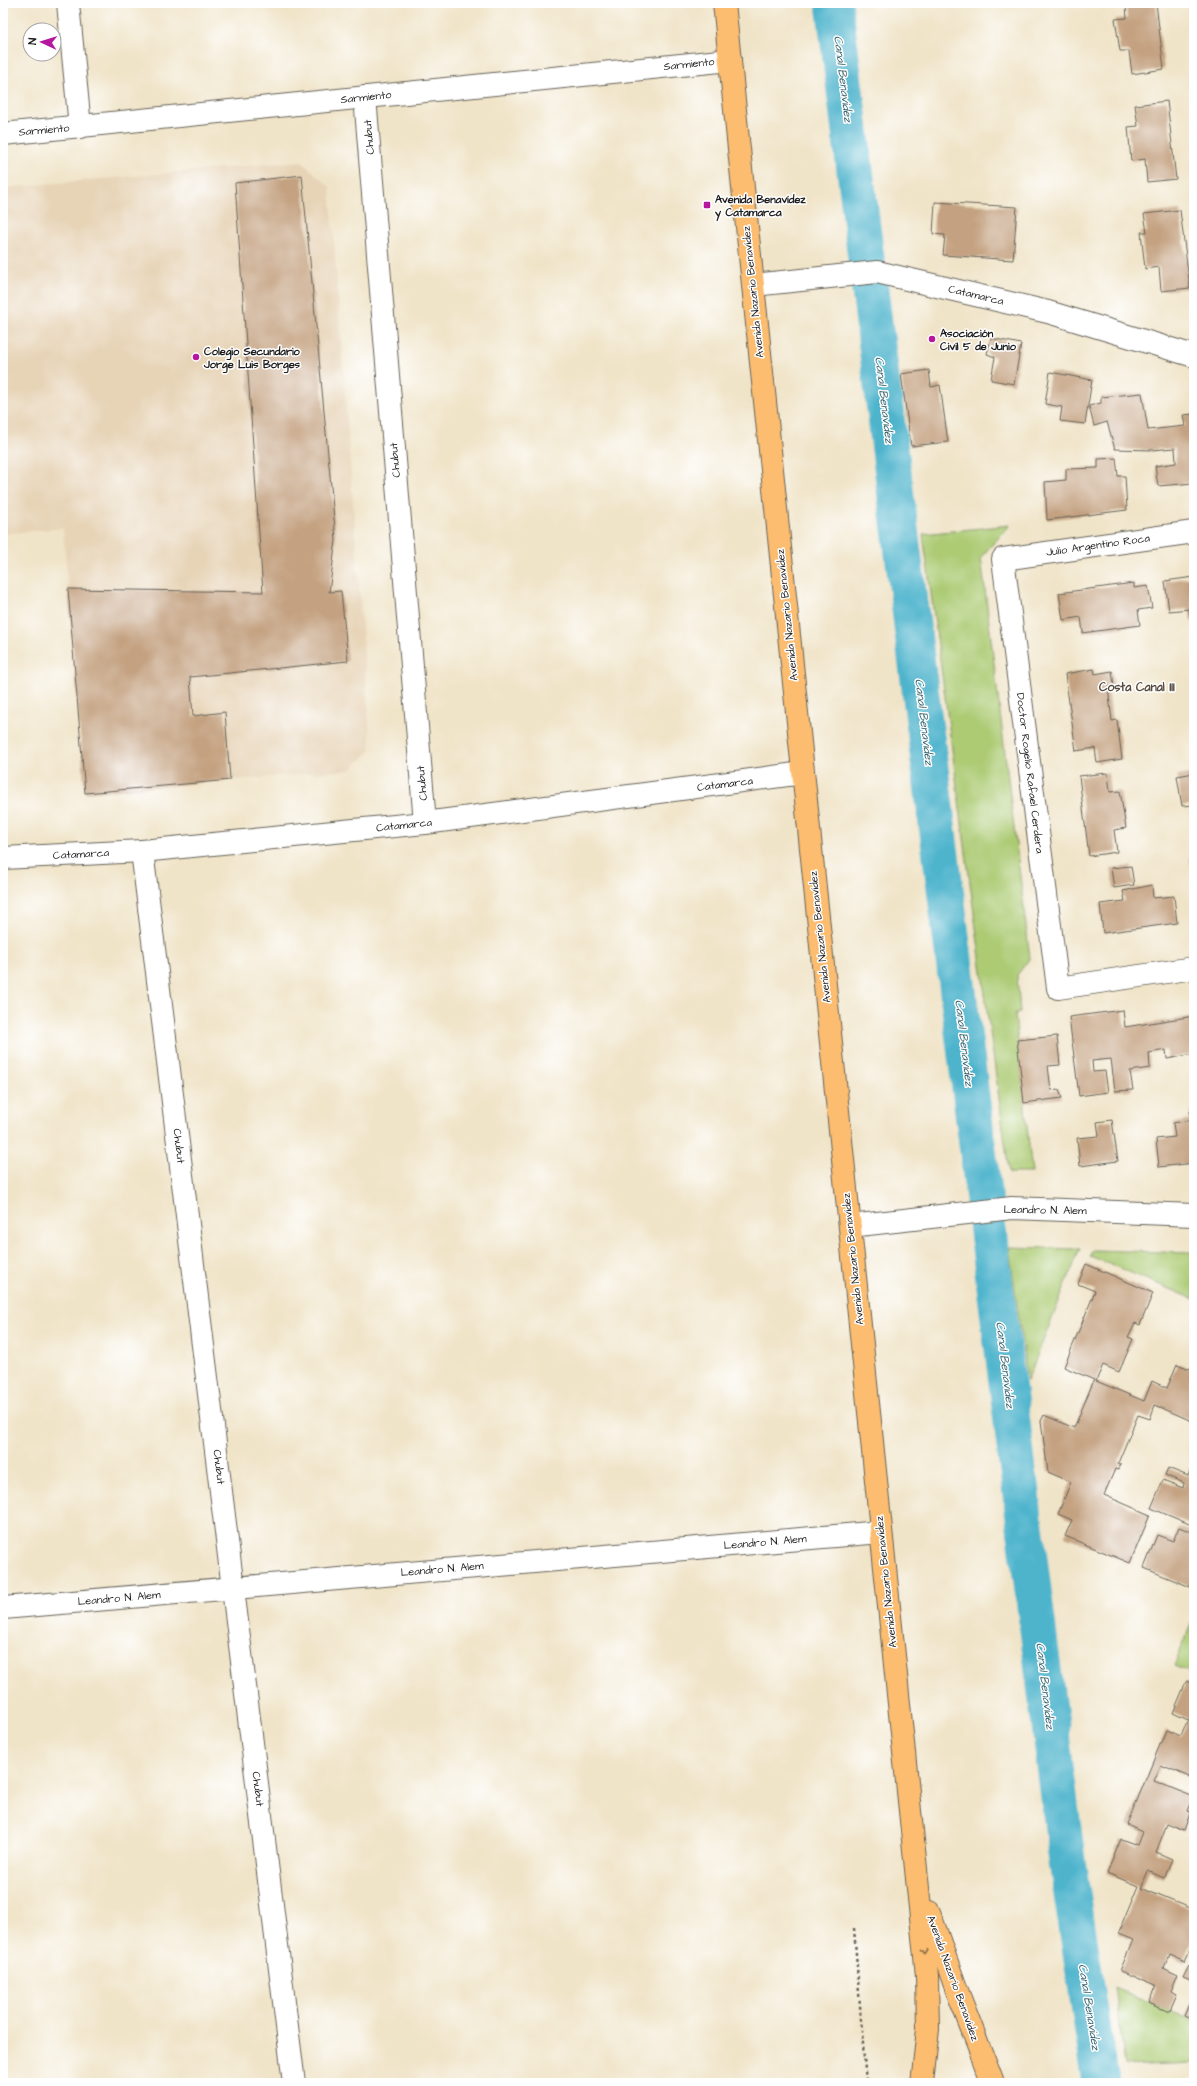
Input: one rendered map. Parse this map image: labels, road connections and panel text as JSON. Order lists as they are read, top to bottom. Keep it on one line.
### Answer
{"streets":{"main road":["Avenida Nazario Benavídez"],"street":["Sarmiento","Chubut","Catamarca","Julio Argentino Roca","Doctor Rogelio Rafael Cerdera","Leandro N. Alem"]},"crossings":[["Sarmiento","Chubut"],["Sarmiento","Avenida Nazario Benavídez"],["Chubut","Catamarca"],["Chubut","Leandro N. Alem"],["Avenida Nazario Benavídez","Catamarca"],["Avenida Nazario Benavídez","Leandro N. Alem"],["Julio Argentino Roca","Doctor Rogelio Rafael Cerdera"]],"districts":["Costa Canal III"],"water":["Canal Benavídez"],"places":{"transit":["Avenida Benavídez y Catamarca"],"other":["Asociación Civil 5 de Junio","Colegio Secundario Jorge Luis Borges"]},"north":"left"}
